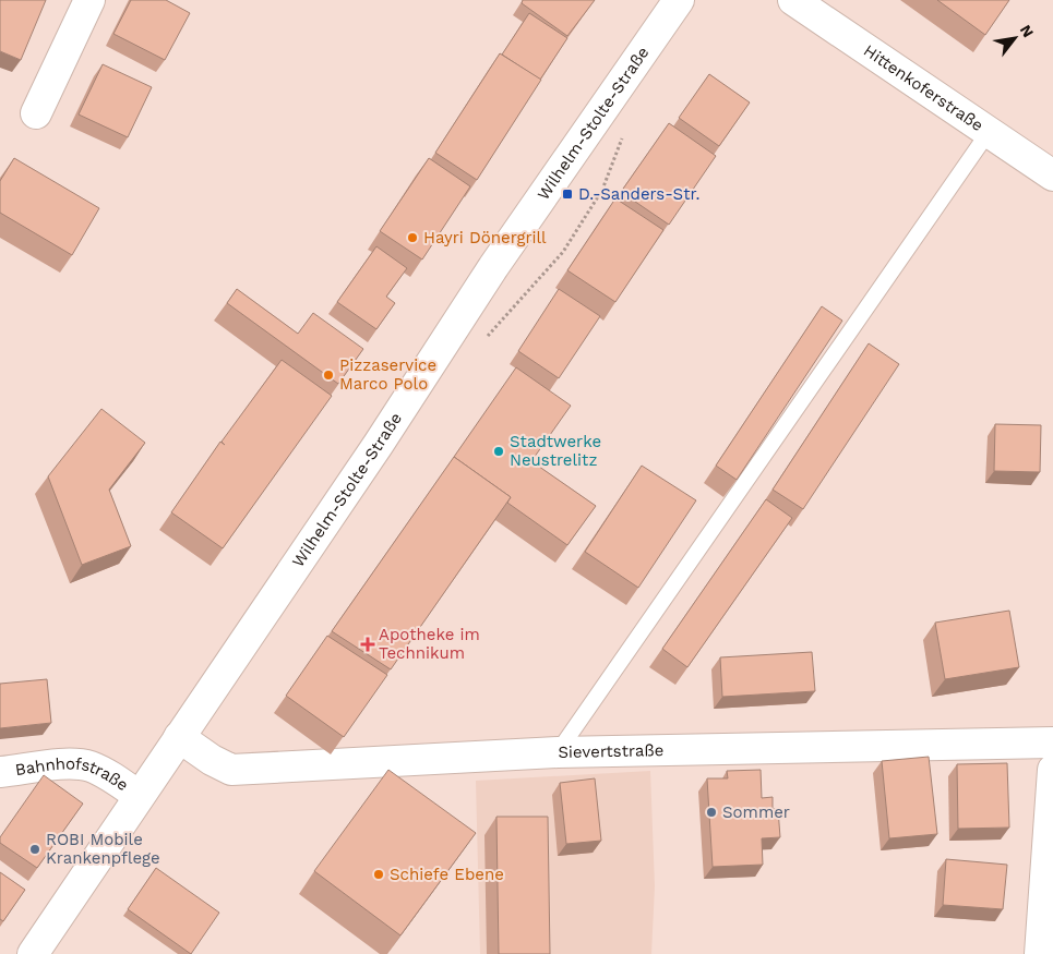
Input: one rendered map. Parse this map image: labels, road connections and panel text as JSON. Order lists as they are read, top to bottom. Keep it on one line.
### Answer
{"streets":{"street":["Hittenkoferstraße","Wilhelm-Stolte-Straße","Sievertstraße","Bahnhofstraße"]},"crossings":[["Wilhelm-Stolte-Straße","Sievertstraße"],["Wilhelm-Stolte-Straße","Bahnhofstraße"]],"places":{"transit":["D.-Sanders-Str."],"other":["Hayri Dönergrill","Pizzaservice Marco Polo","Stadtwerke Neustrelitz","Sommer","ROBI Mobile Krankenpflege","Schiefe Ebene"],"health":["Apotheke im Technikum"]},"north":"top right"}
